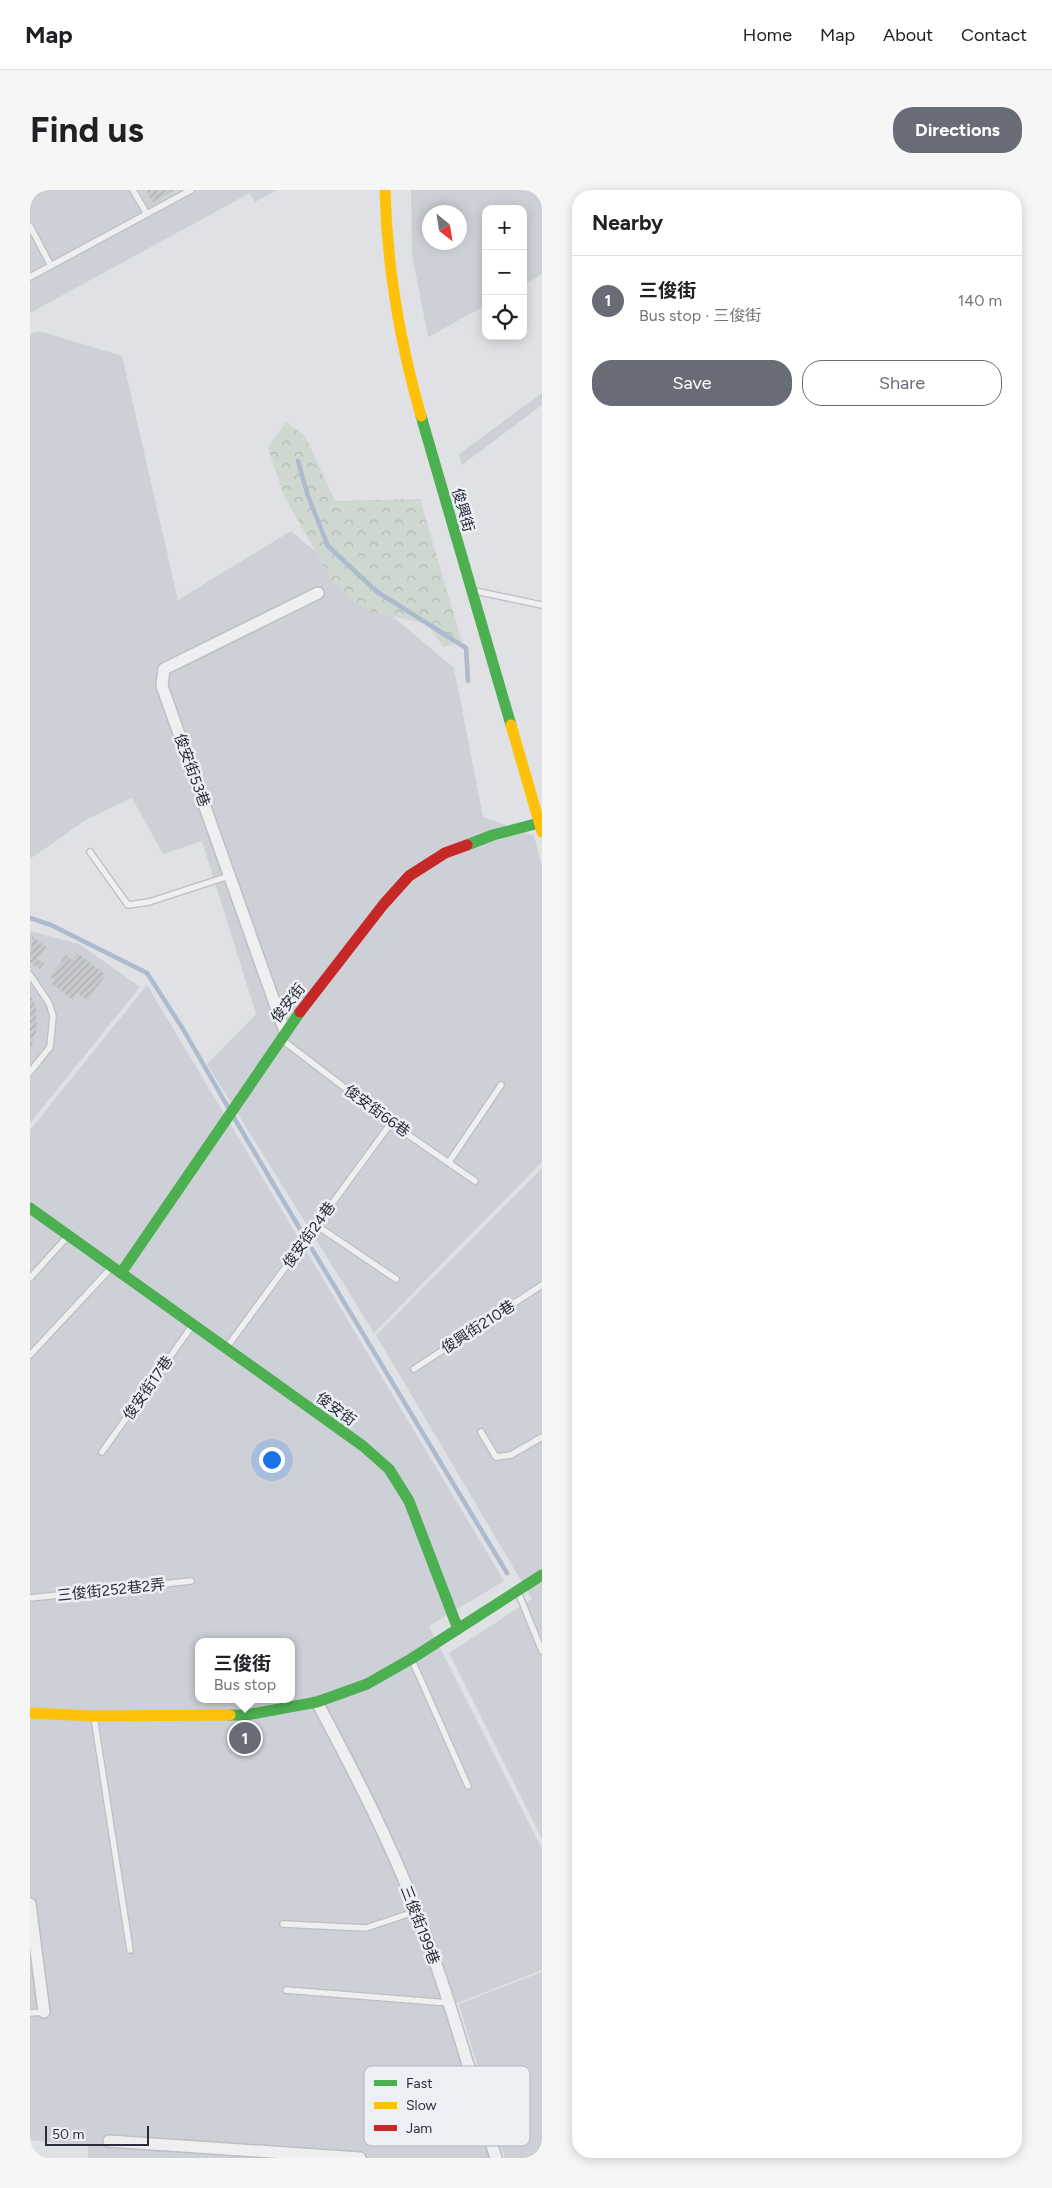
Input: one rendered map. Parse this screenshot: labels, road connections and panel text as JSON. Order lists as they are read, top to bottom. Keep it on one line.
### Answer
{"streets":{"street":["俊興街","俊安街53巷","俊安街","三俊街199巷"],"lane":["俊安街66巷","俊安街24巷","俊興街210巷","俊安街17巷","三俊街252巷2弄"]},"crossings":[["俊興街","俊安街"],["俊安街53巷","俊安街"],["俊安街53巷","俊安街66巷"],["俊安街","俊安街66巷"],["俊安街","俊安街24巷"],["俊安街","俊安街17巷"],["俊安街66巷","俊安街24巷"]],"legend":["Fast","Slow","Jam"],"scale_bar":"50 m","north":"bottom right","page":{"header":"Map","nav":["Home","Map","About","Contact"],"buttons":["Directions",["Save","Share"]],"title":"Find us","heading":"Nearby","map_buttons":["+","−"],"list":[{"mark":"1","name":"三俊街","note":"Bus stop · 三俊街","value":"140 m"}],"popup":["三俊街","Bus stop"],"pins":"1","scale":"50 m"}}
